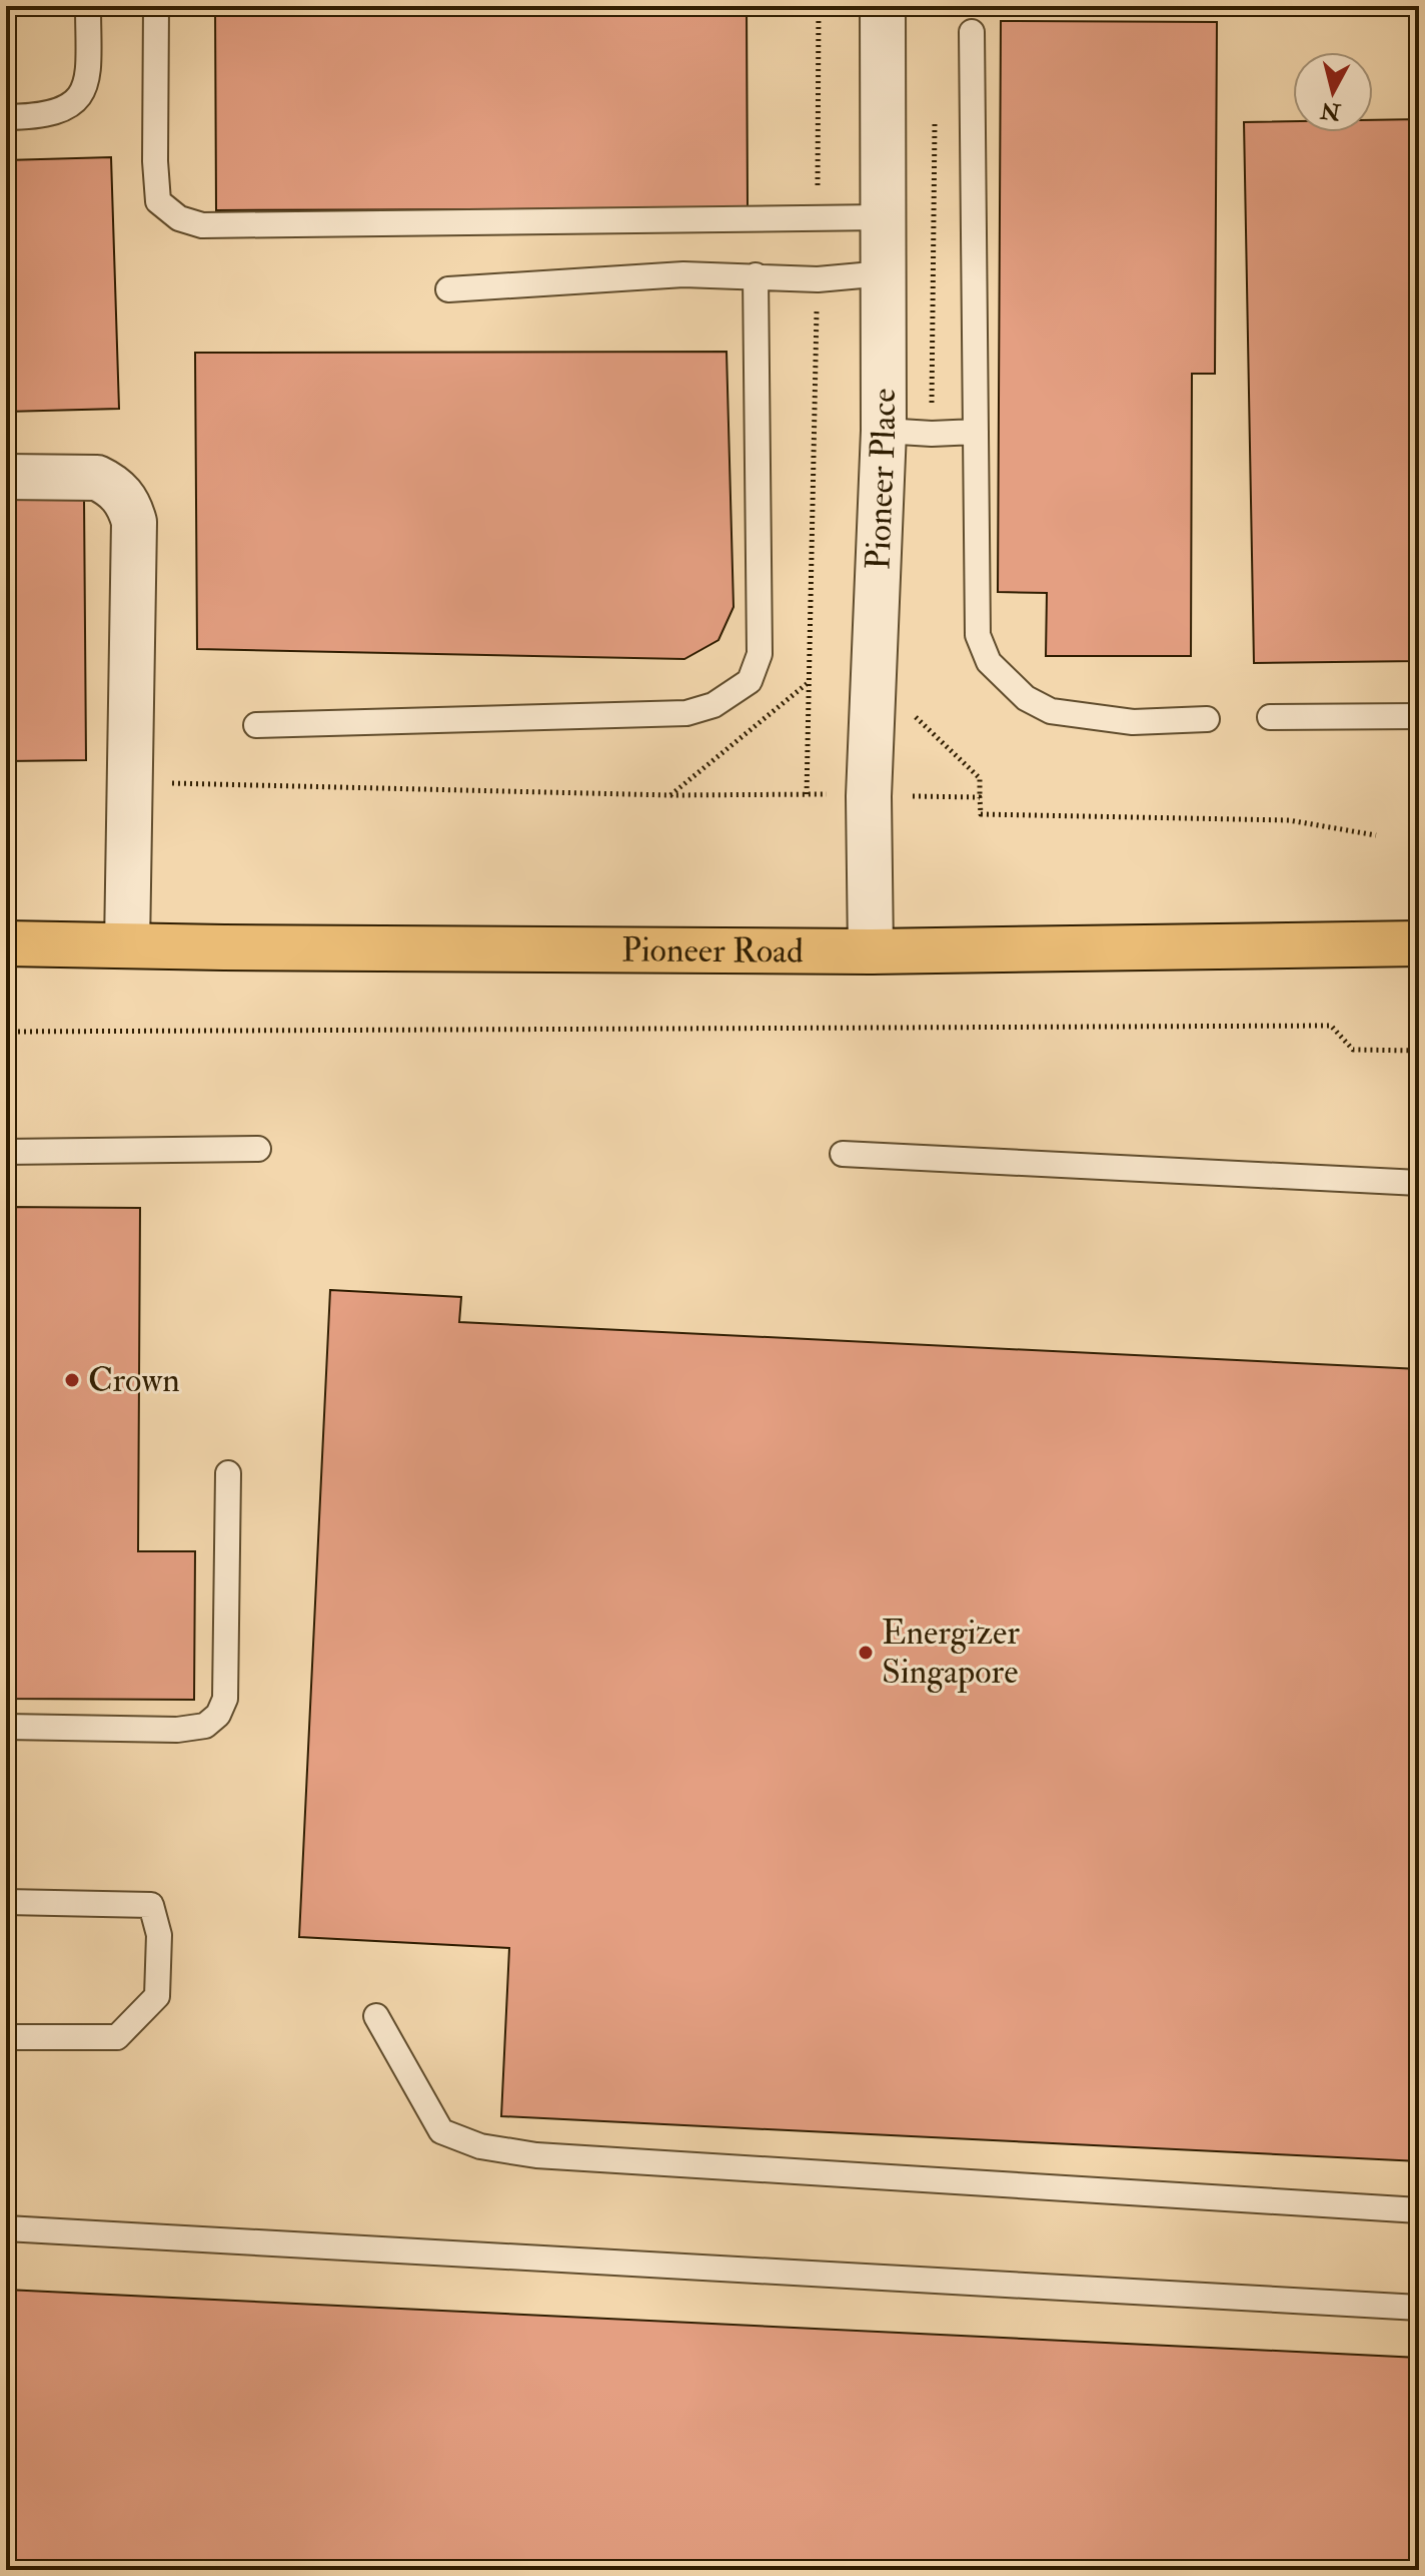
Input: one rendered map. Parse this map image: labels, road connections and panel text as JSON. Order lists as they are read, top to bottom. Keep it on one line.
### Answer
{"streets":{"main road":["Pioneer Road"],"street":["Pioneer Place"]},"crossings":[["Pioneer Place","Pioneer Road"]],"places":["Crown","Energizer Singapore"],"north":"bottom"}
